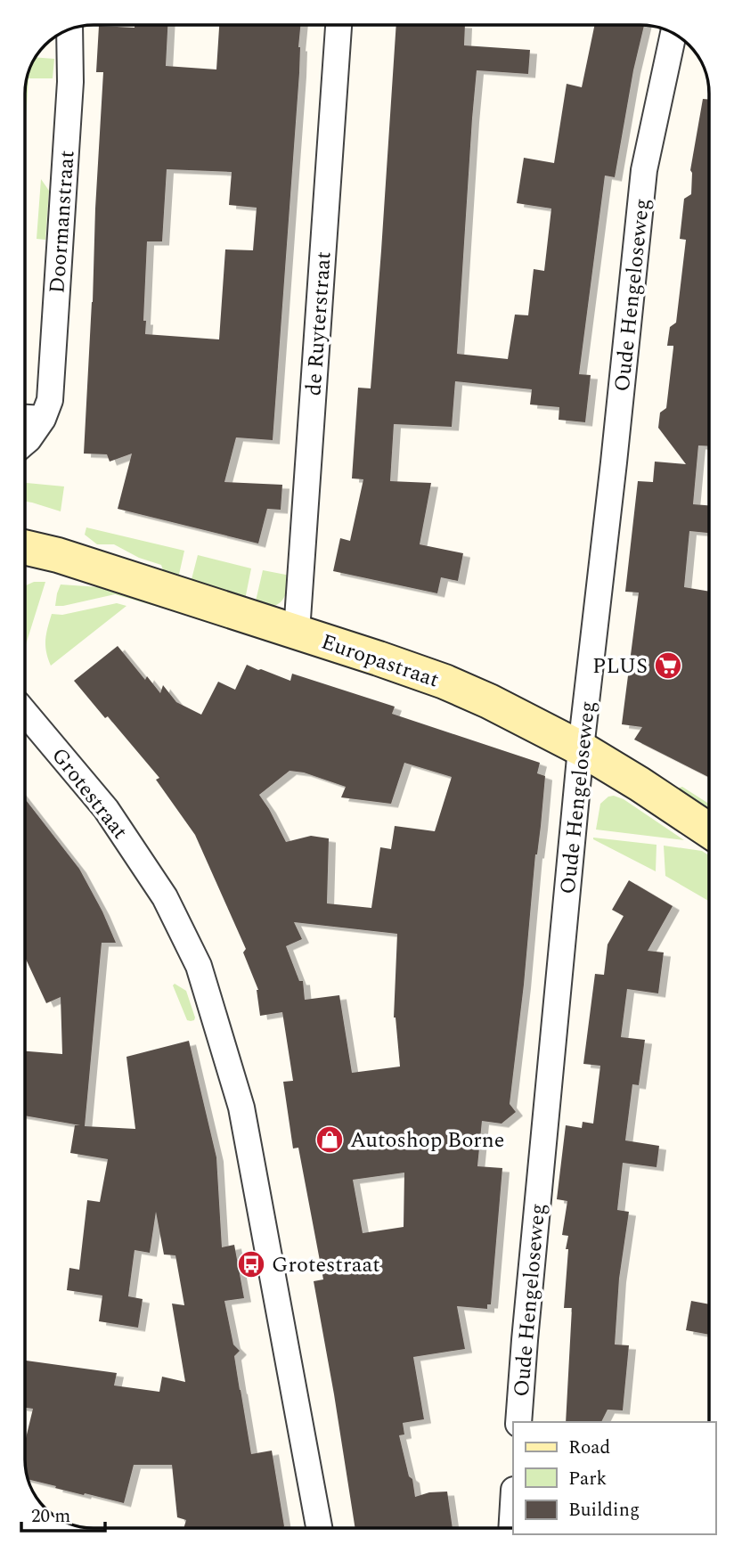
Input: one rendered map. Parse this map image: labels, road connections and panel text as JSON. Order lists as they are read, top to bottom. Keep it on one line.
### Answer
{"streets":{"street":["Doormanstraat","Oude Hengeloseweg","de Ruyterstraat","Europastraat","Grotestraat"]},"crossings":[["Oude Hengeloseweg","Europastraat"],["de Ruyterstraat","Europastraat"]],"places":{"supermarket":["PLUS"],"shop":["Autoshop Borne"],"bus stop":["Grotestraat"]},"legend":["Road","Park","Building"],"scale_bar":"20 m"}
